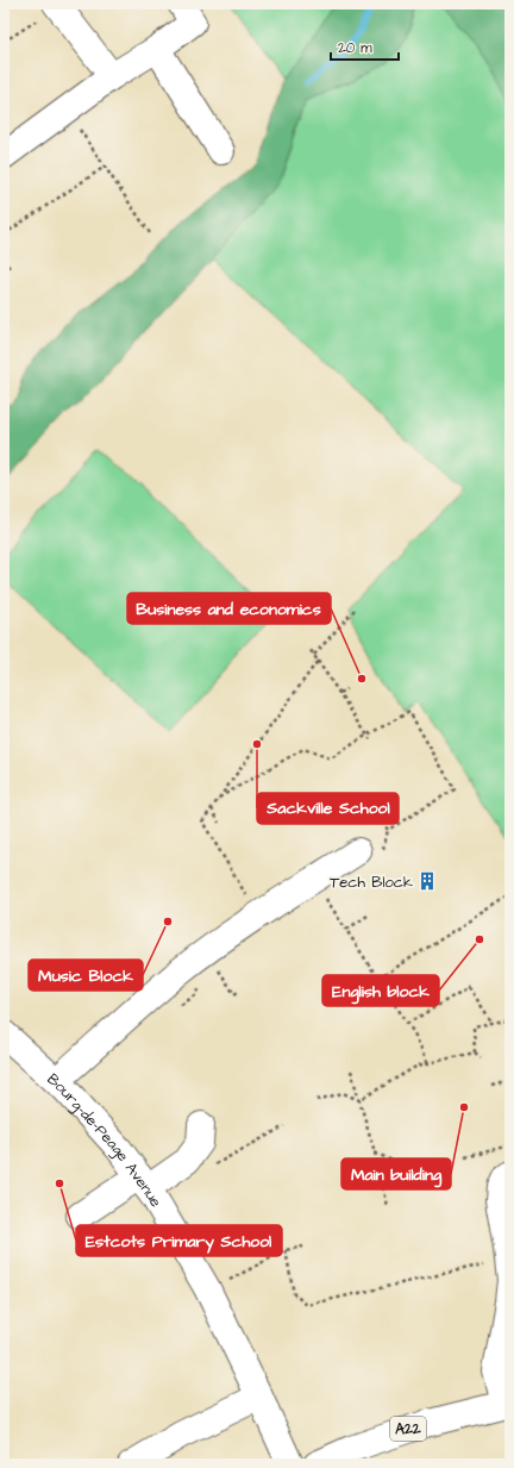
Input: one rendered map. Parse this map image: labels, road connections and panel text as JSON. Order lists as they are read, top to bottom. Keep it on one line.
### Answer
{"streets":{"main road":["Bourg-de-Peage Avenue","A22"]},"places":{"other":["Business and economics","Sackville School","Music Block","English block","Main building","Estcots Primary School"],"building":["Tech Block"]},"scale_bar":"20 m"}
